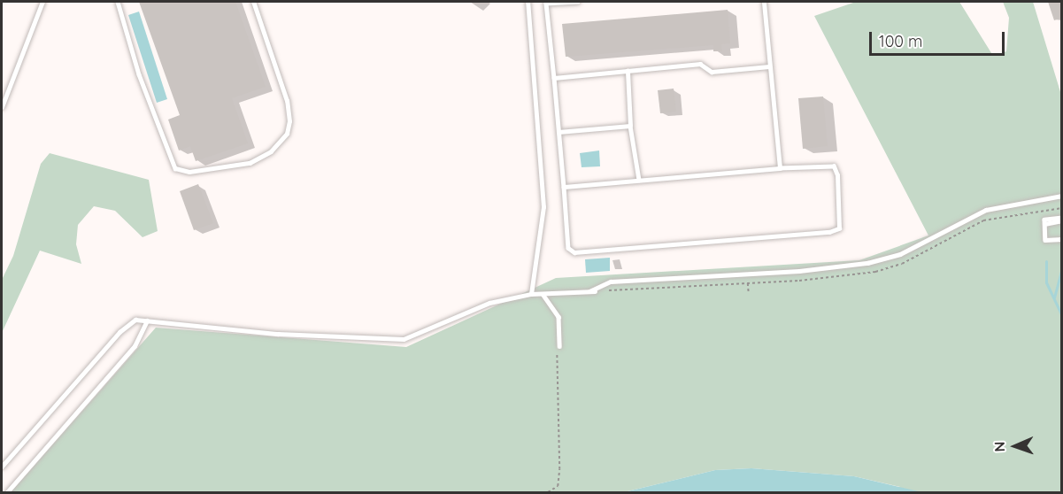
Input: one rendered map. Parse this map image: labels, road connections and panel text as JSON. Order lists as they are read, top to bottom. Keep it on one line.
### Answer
{"scale_bar":"100 m","north":"left"}
